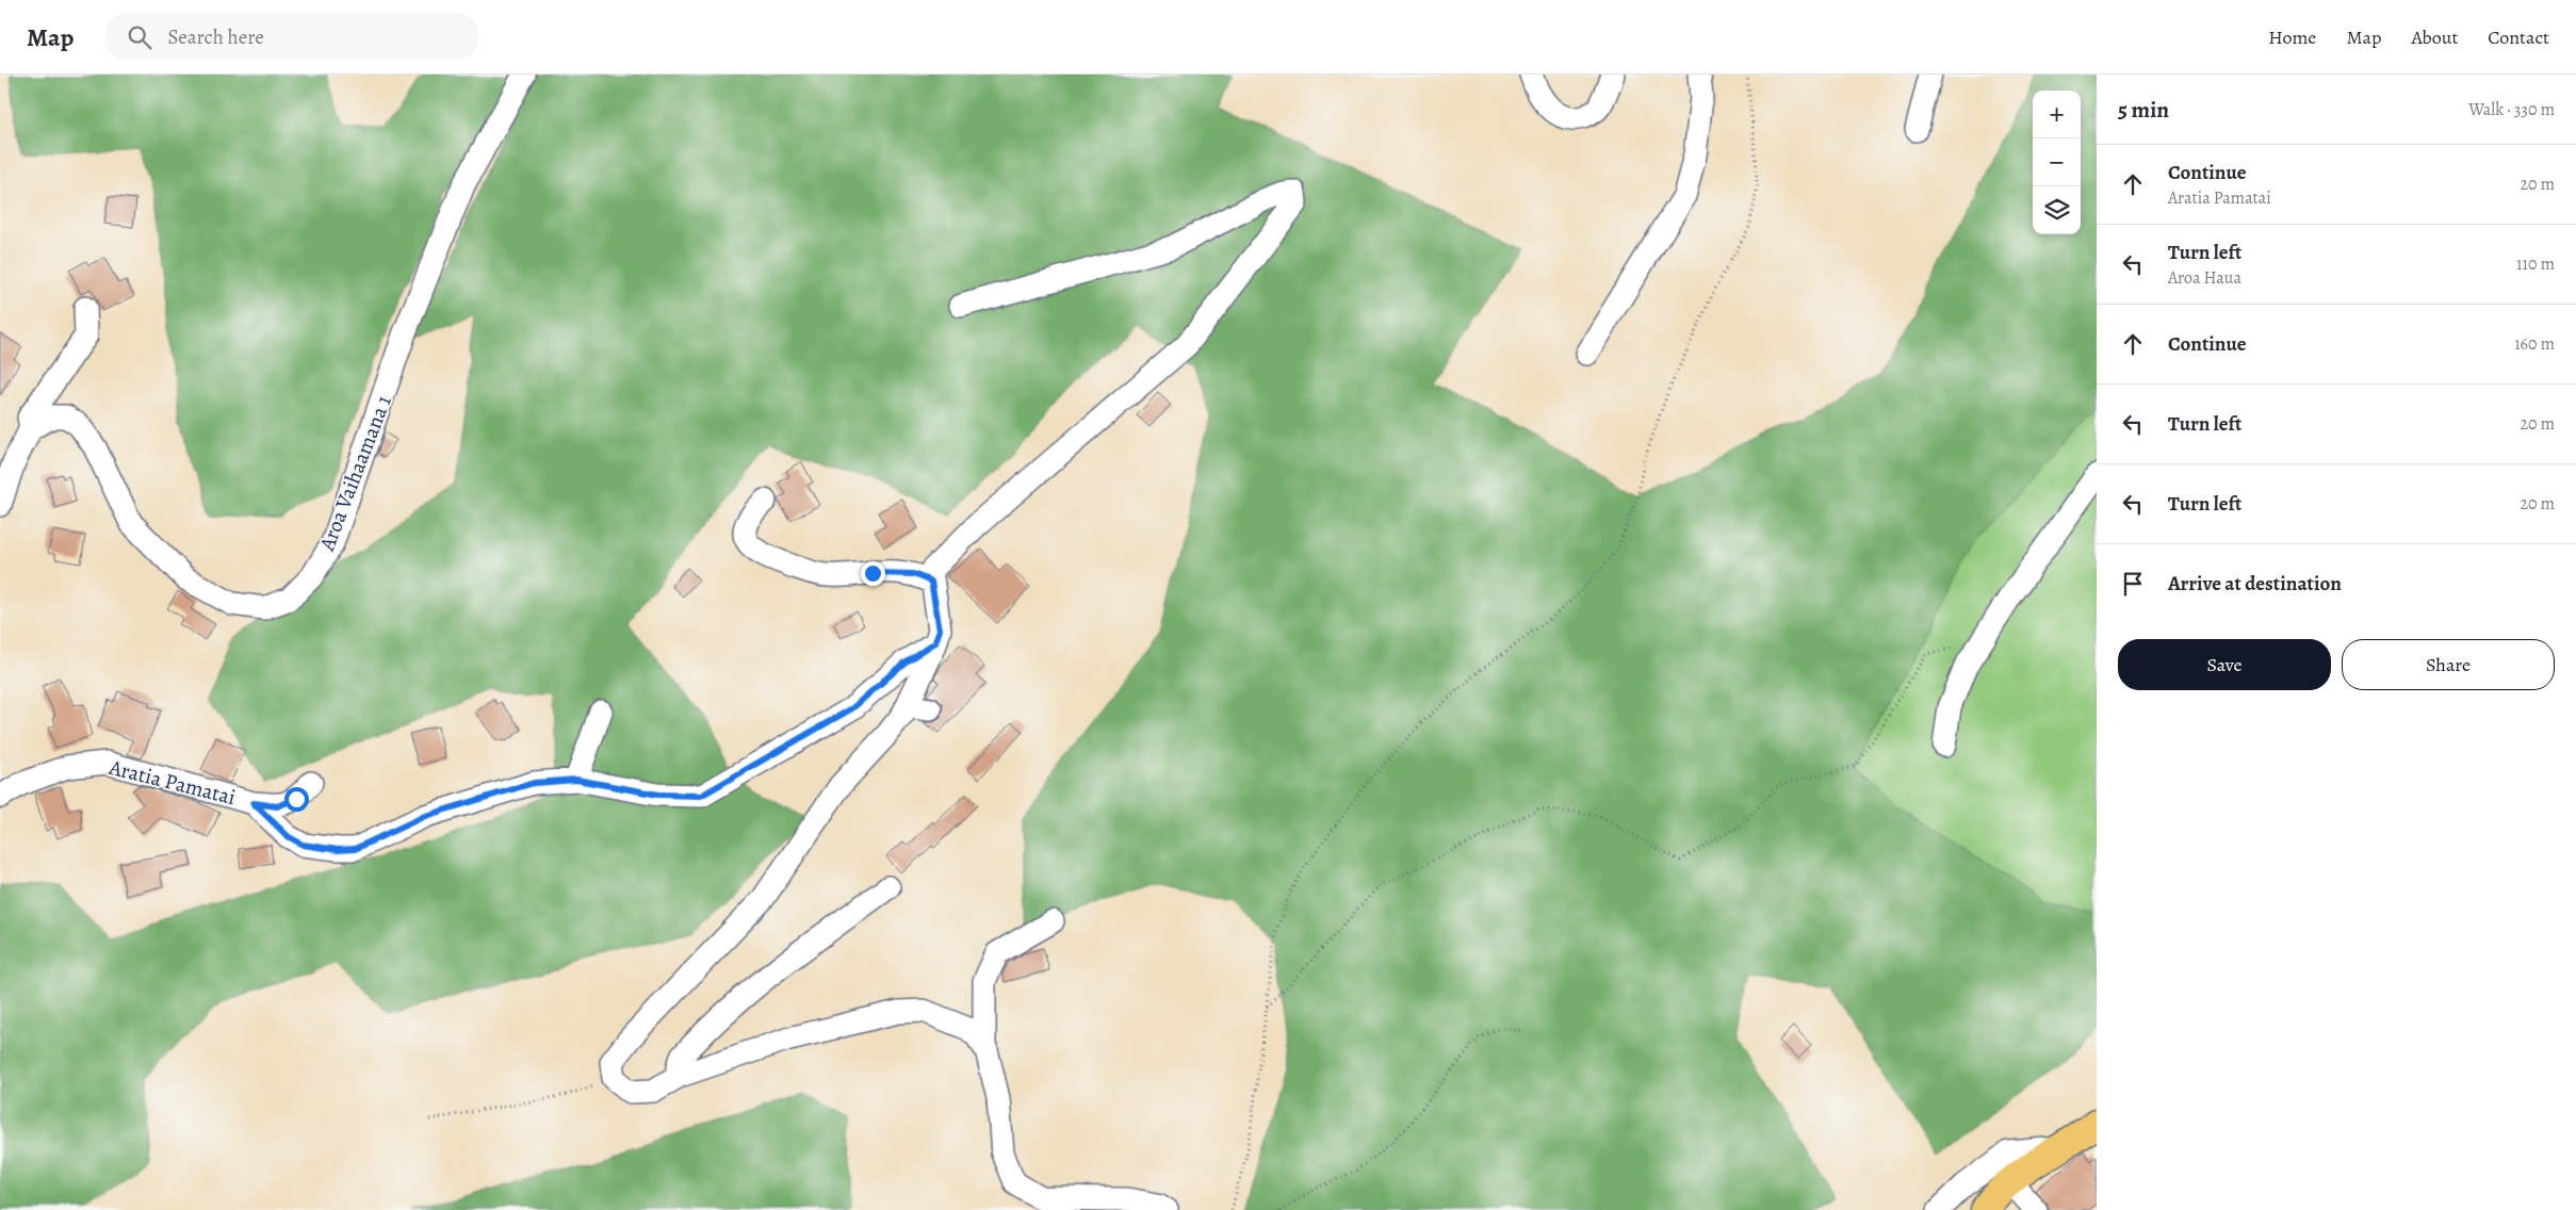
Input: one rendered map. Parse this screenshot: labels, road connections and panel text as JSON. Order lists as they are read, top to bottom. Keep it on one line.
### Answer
{"streets":{"street":["Aroa Vaihaamana 1","Aratia Pamatai"]},"page":{"header":"Map","search":"Search here","nav":["Home","Map","About","Contact"],"heading":["5 min","Walk · 330 m"],"map_buttons":["+","−"],"list":[["Continue","Aratia Pamatai","20 m"],["Turn left","Aroa Haua","110 m"],["Continue","160 m"],["Turn left","20 m"],["Turn left","20 m"],"Arrive at destination"],"buttons":["Save","Share"]}}
